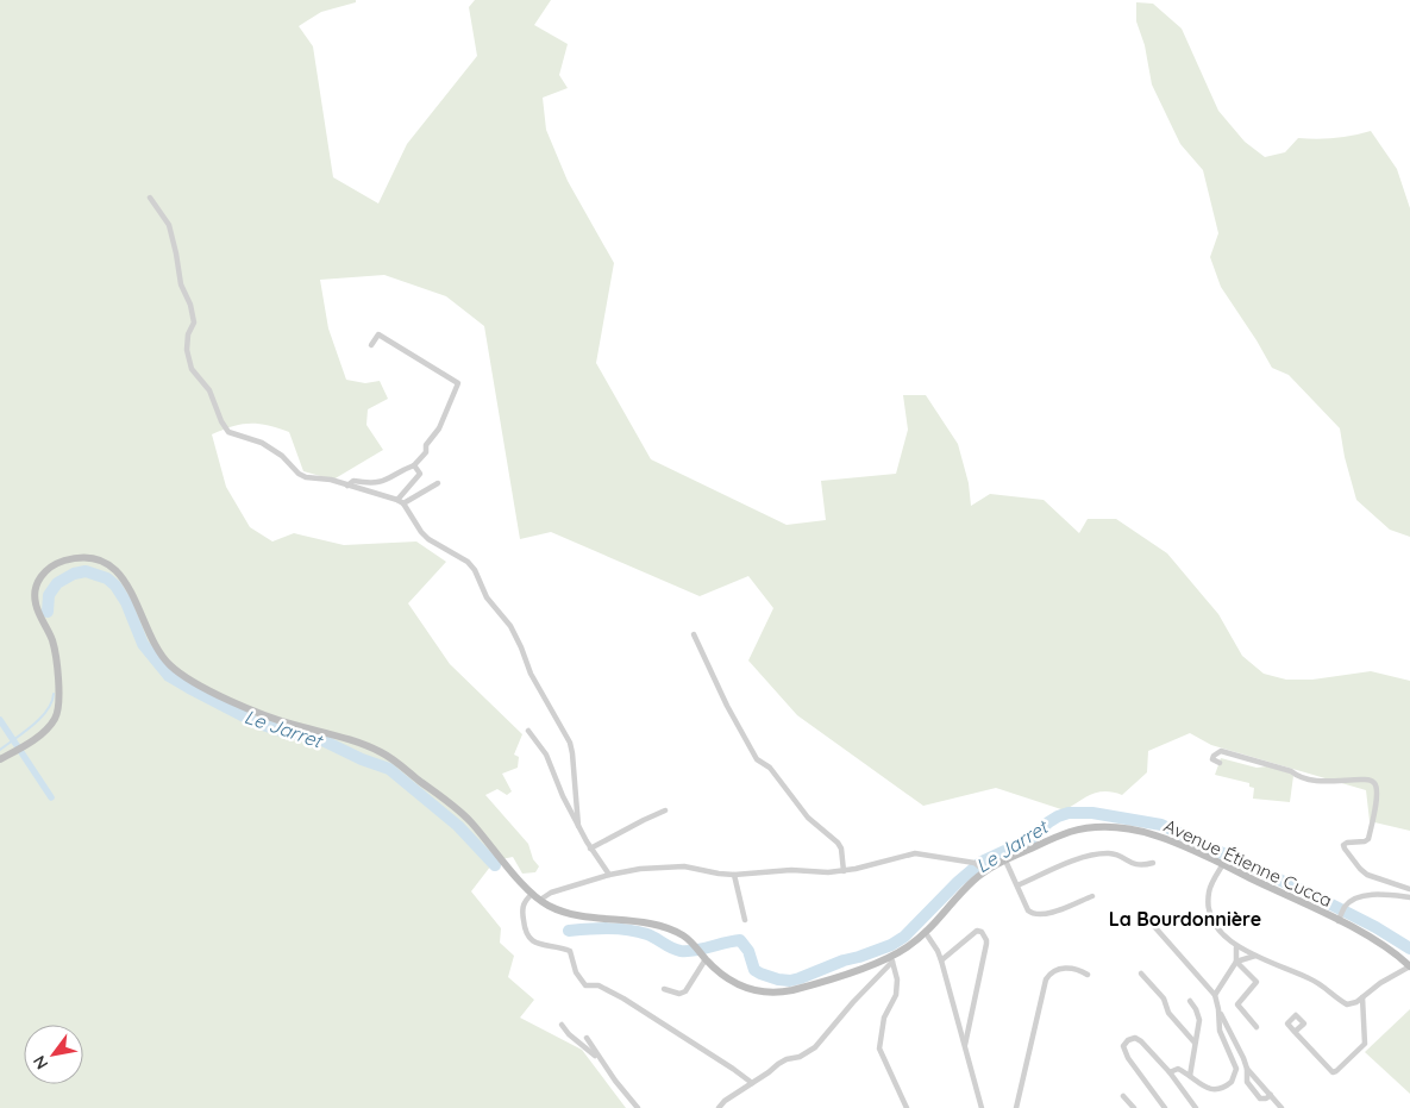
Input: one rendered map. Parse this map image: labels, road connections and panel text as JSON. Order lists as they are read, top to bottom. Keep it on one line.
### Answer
{"streets":{"main road":["Avenue Étienne Cucca"]},"districts":["La Bourdonnière"],"water":["Le Jarret"],"north":"bottom left"}
